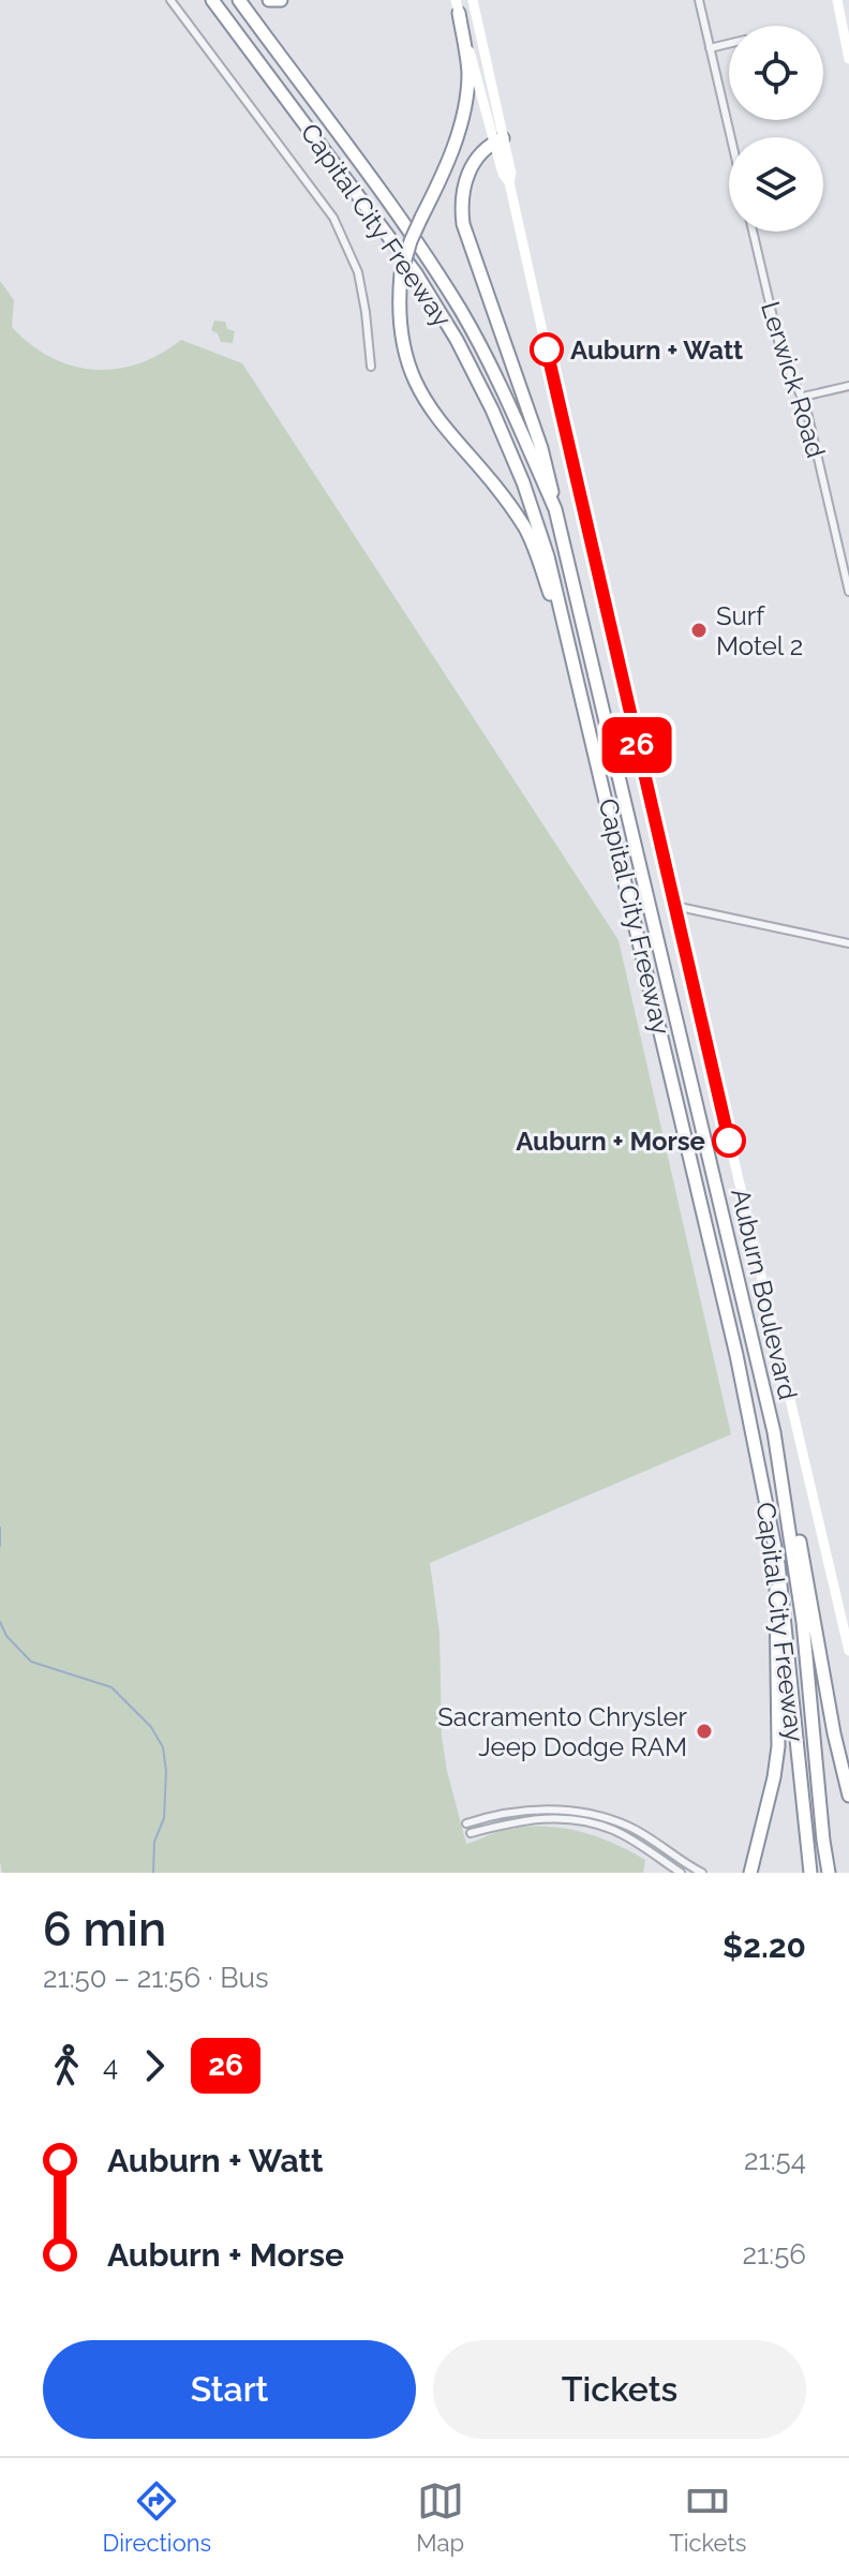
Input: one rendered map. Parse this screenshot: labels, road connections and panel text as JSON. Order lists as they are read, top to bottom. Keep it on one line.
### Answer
{"streets":{"highway":["Capital City Freeway"],"main road":["Auburn Boulevard"],"street":["Lerwick Road"]},"places":["Auburn + Watt","Surf Motel 2","Auburn + Morse","Sacramento Chrysler Jeep Dodge RAM"],"lines":["bus line 26"],"page":{"on_map":"26","heading":["6 min","21:50 – 21:56 · Bus","$2.20"],"legs":["4","26"],"list":[{"name":"Auburn + Watt","value":"21:54"},{"name":"Auburn + Morse","value":"21:56"}],"buttons":["Start","Tickets"],"tabs":["Directions","Map","Tickets"]}}
